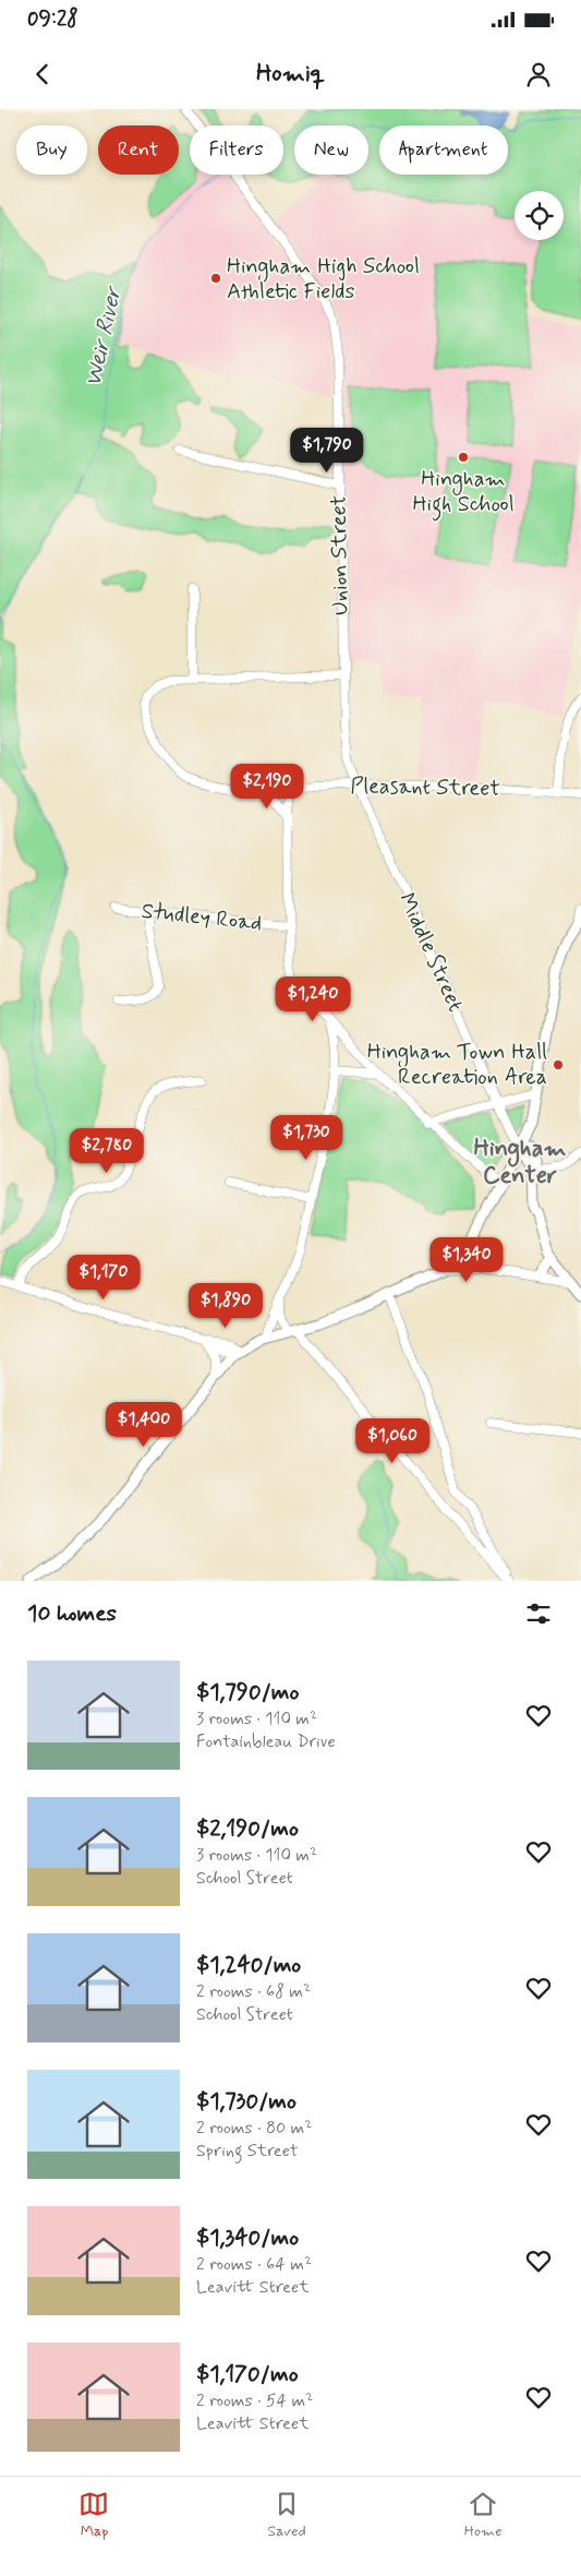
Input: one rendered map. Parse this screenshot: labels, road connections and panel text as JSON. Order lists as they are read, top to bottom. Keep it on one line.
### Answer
{"streets":{"street":["Union Street","Pleasant Street","Studley Road","Middle Street"]},"crossings":[["Union Street","Pleasant Street"],["Union Street","Middle Street"],["Pleasant Street","Middle Street"]],"districts":["Hingham Center"],"water":["Weir River"],"places":["Hingham High School Athletic Fields","Hingham High School","Hingham Town Hall Recreation Area"],"page":{"status":"09:28","header":"Homiq","chip":["Buy","Rent","Filters","New","Apartment"],"price":["$1,790","$2,190","$1,240","$1,730","$2,780","$1,340","$1,170","$1,890","$1,400","$1,060"],"heading":"10 homes","list":[{"name":"$1,790/mo","note":"3 rooms · 110 m² · Fontainbleau Drive"},{"name":"$2,190/mo","note":"3 rooms · 110 m² · School Street"},{"name":"$1,240/mo","note":"2 rooms · 68 m² · School Street"},{"name":"$1,730/mo","note":"2 rooms · 80 m² · Spring Street"},{"name":"$1,340/mo","note":"2 rooms · 64 m² · Leavitt Street"},{"name":"$1,170/mo","note":"2 rooms · 54 m² · Leavitt Street"}],"tabs":["Map","Saved","Home"]}}
